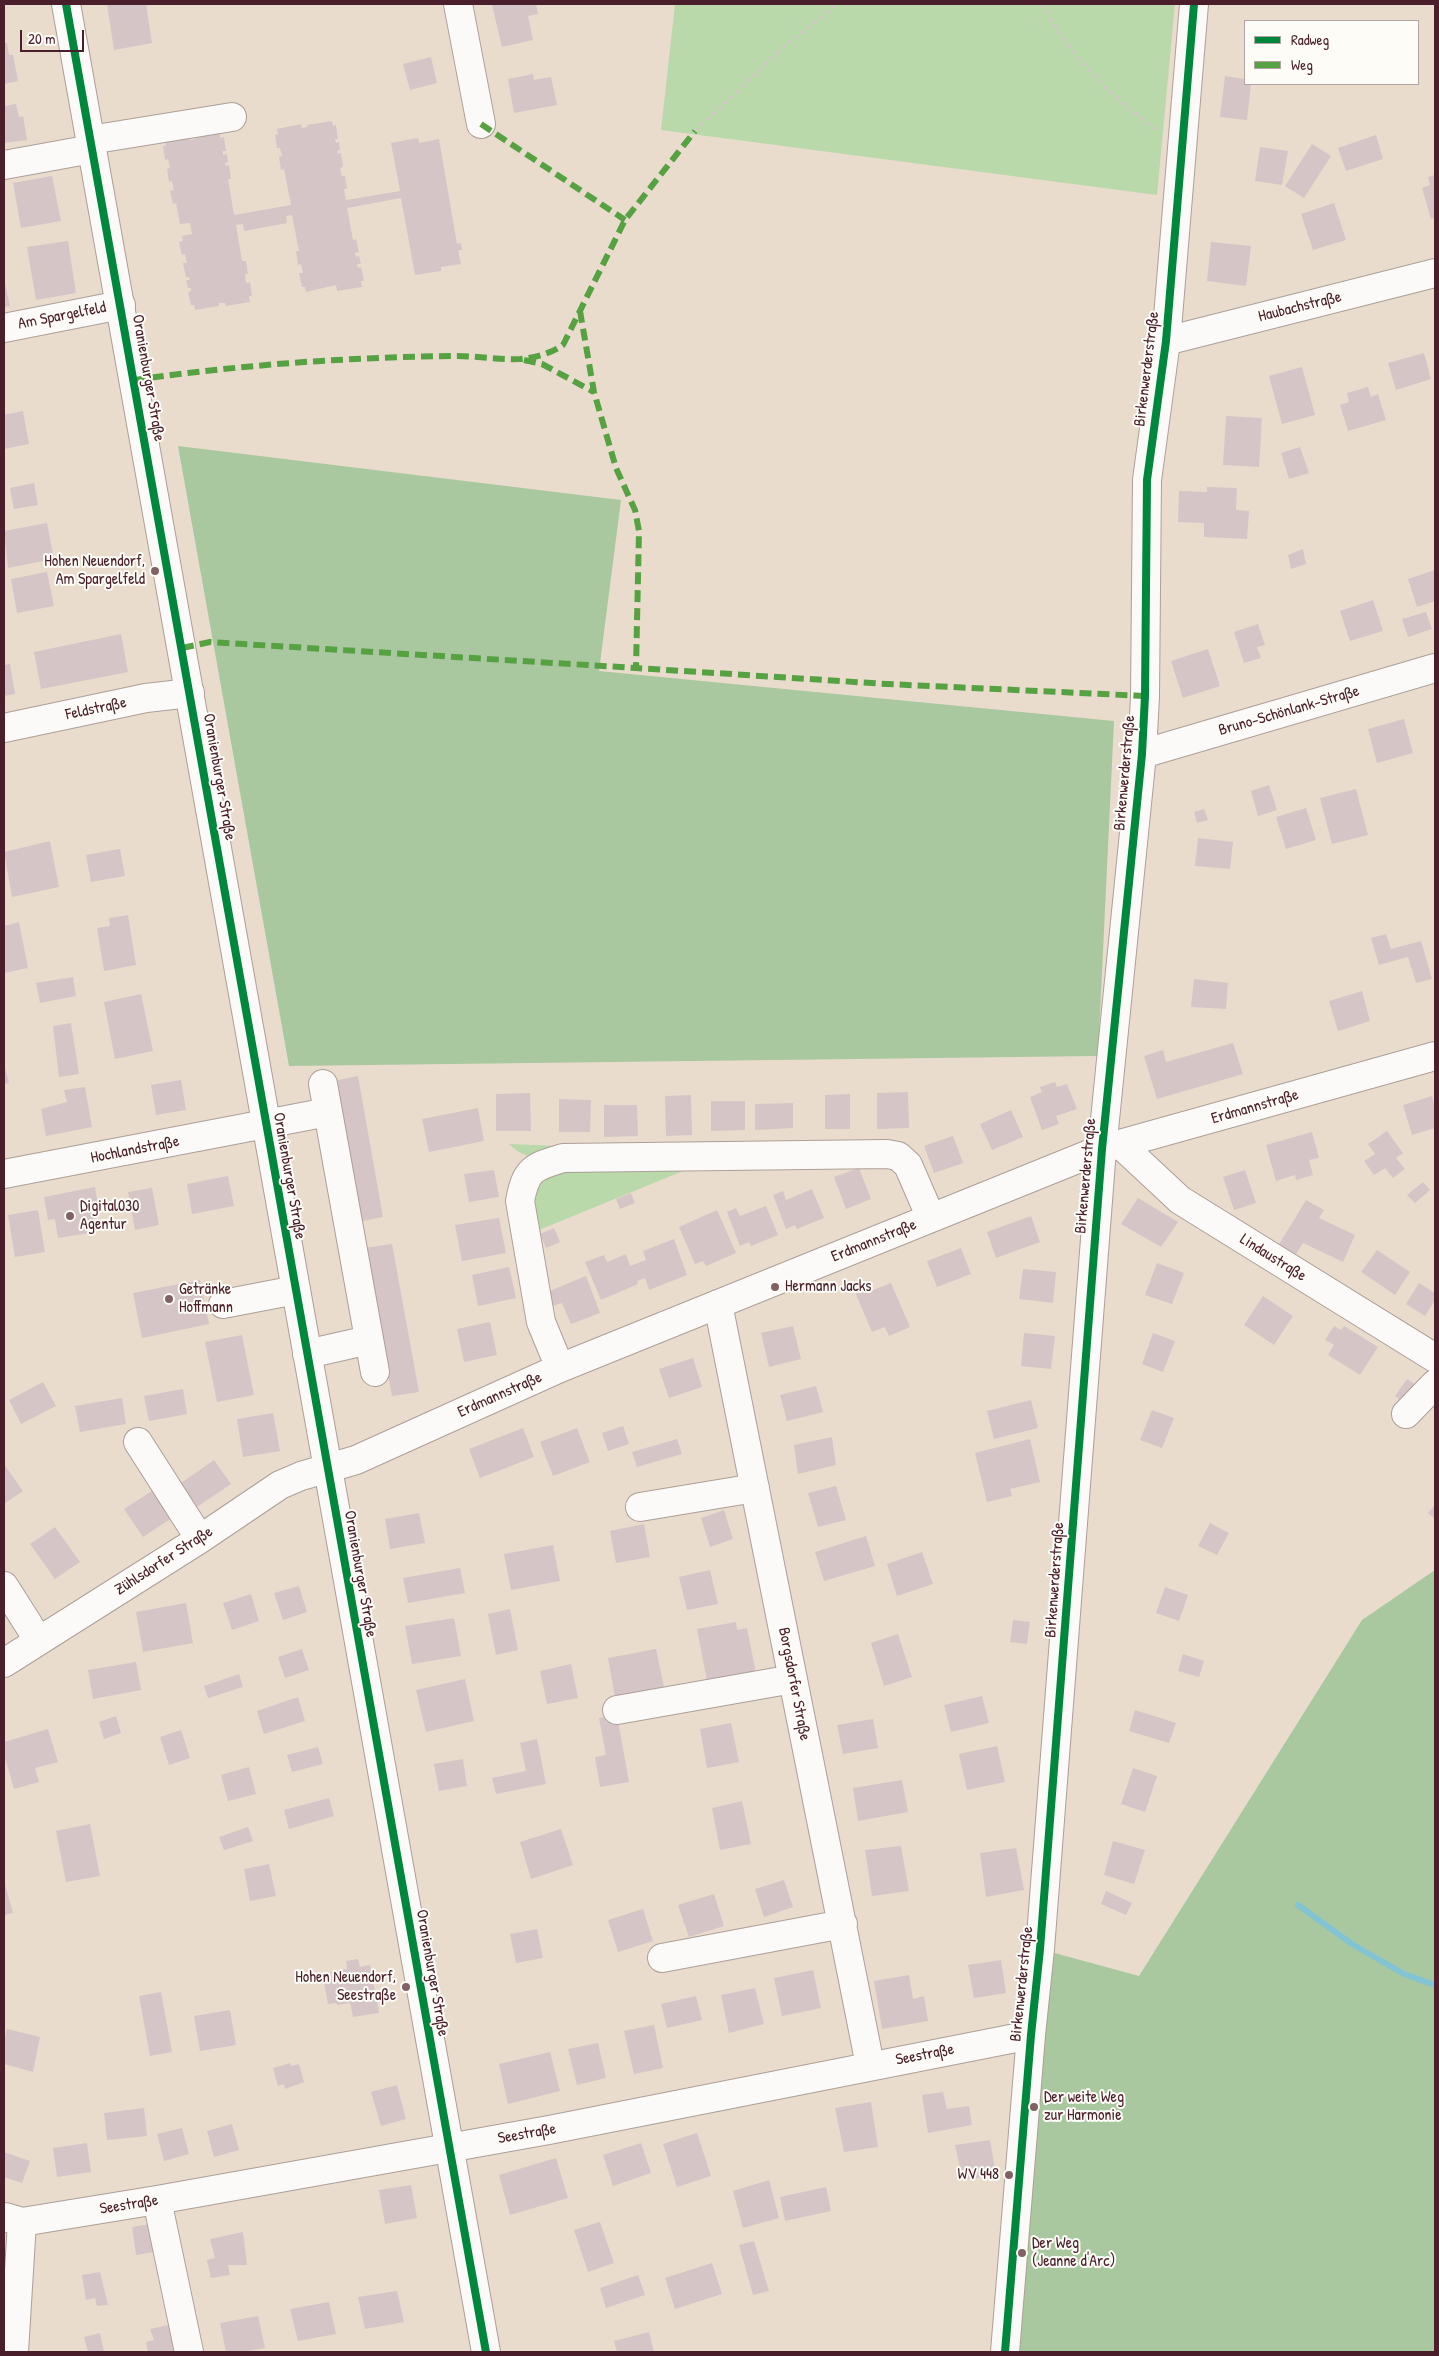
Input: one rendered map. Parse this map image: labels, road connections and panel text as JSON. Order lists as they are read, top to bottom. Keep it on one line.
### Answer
{"streets":{"street":["Haubachstraße","Am Spargelfeld","Birkenwerderstraße","Oranienburger Straße","Feldstraße","Bruno-Schönlank-Straße","Erdmannstraße","Hochlandstraße","Lindaustraße","Zühlsdorfer Straße","Borgsdorfer Straße","Seestraße"]},"crossings":[["Haubachstraße","Birkenwerderstraße"],["Am Spargelfeld","Oranienburger Straße"],["Birkenwerderstraße","Bruno-Schönlank-Straße"],["Birkenwerderstraße","Erdmannstraße"],["Birkenwerderstraße","Lindaustraße"],["Birkenwerderstraße","Seestraße"],["Oranienburger Straße","Feldstraße"],["Oranienburger Straße","Erdmannstraße"],["Oranienburger Straße","Hochlandstraße"],["Oranienburger Straße","Zühlsdorfer Straße"],["Oranienburger Straße","Seestraße"],["Erdmannstraße","Lindaustraße"],["Erdmannstraße","Zühlsdorfer Straße"],["Erdmannstraße","Borgsdorfer Straße"],["Borgsdorfer Straße","Seestraße"]],"places":["Hohen Neuendorf, Am Spargelfeld","Digital030 Agentur","Hermann Jacks","Getränke Hoffmann","Hohen Neuendorf, Seestraße","Der weite Weg zur Harmonie","WV 448","Der Weg (Jeanne d'Arc)"],"legend":["Radweg","Weg"],"scale_bar":"20 m"}
